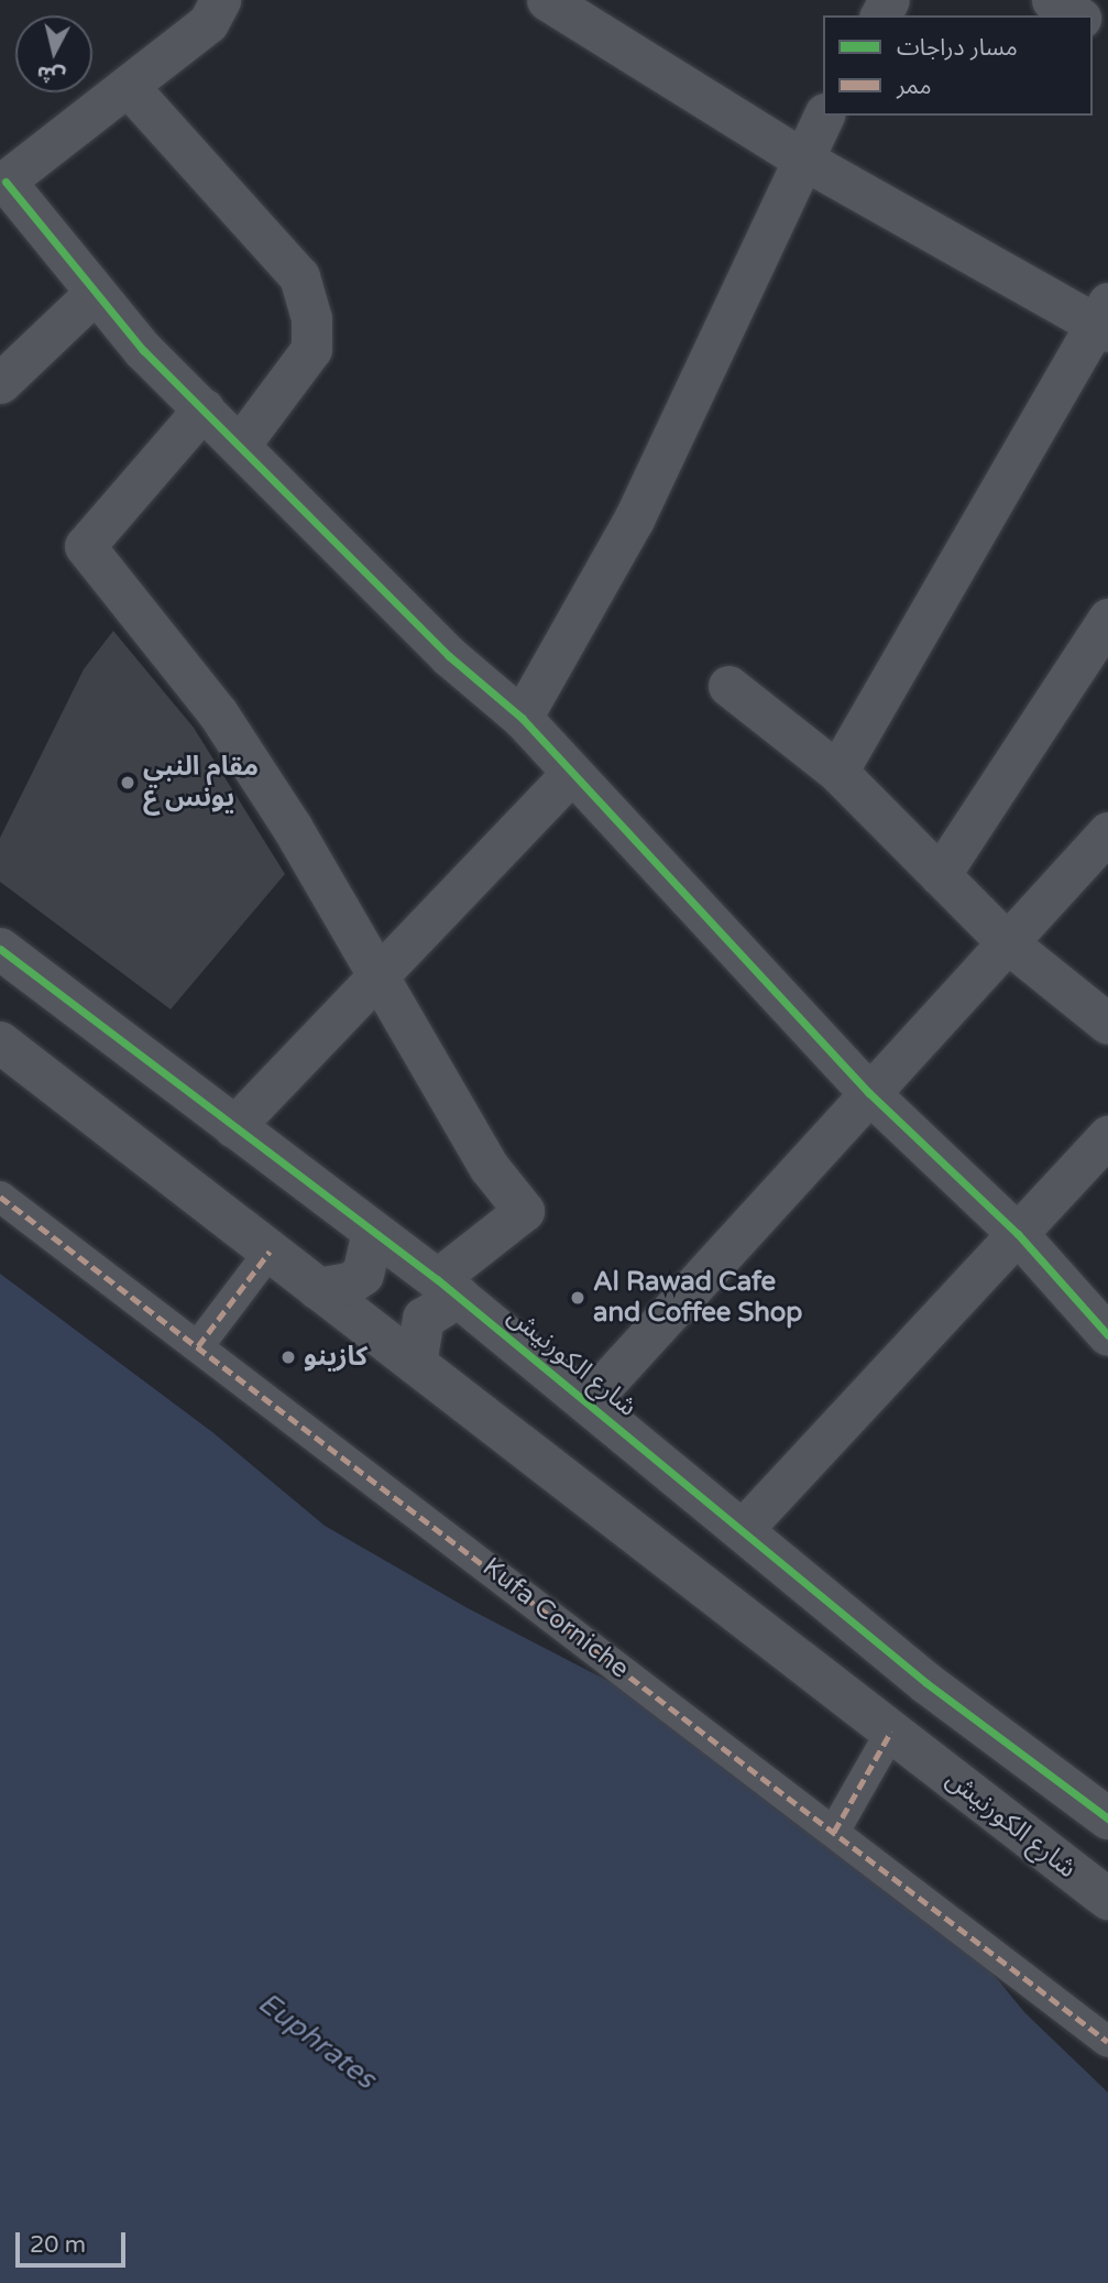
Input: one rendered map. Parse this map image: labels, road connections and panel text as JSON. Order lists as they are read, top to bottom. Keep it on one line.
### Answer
{"streets":{"street":["شارع الكورنيش","Kufa Corniche"]},"water":["Euphrates"],"places":["مقام النبي يونس ع","Al Rawad Cafe and Coffee Shop","كازينو"],"legend":["مسار دراجات","ممر"],"scale_bar":"20 m","north":"bottom"}
